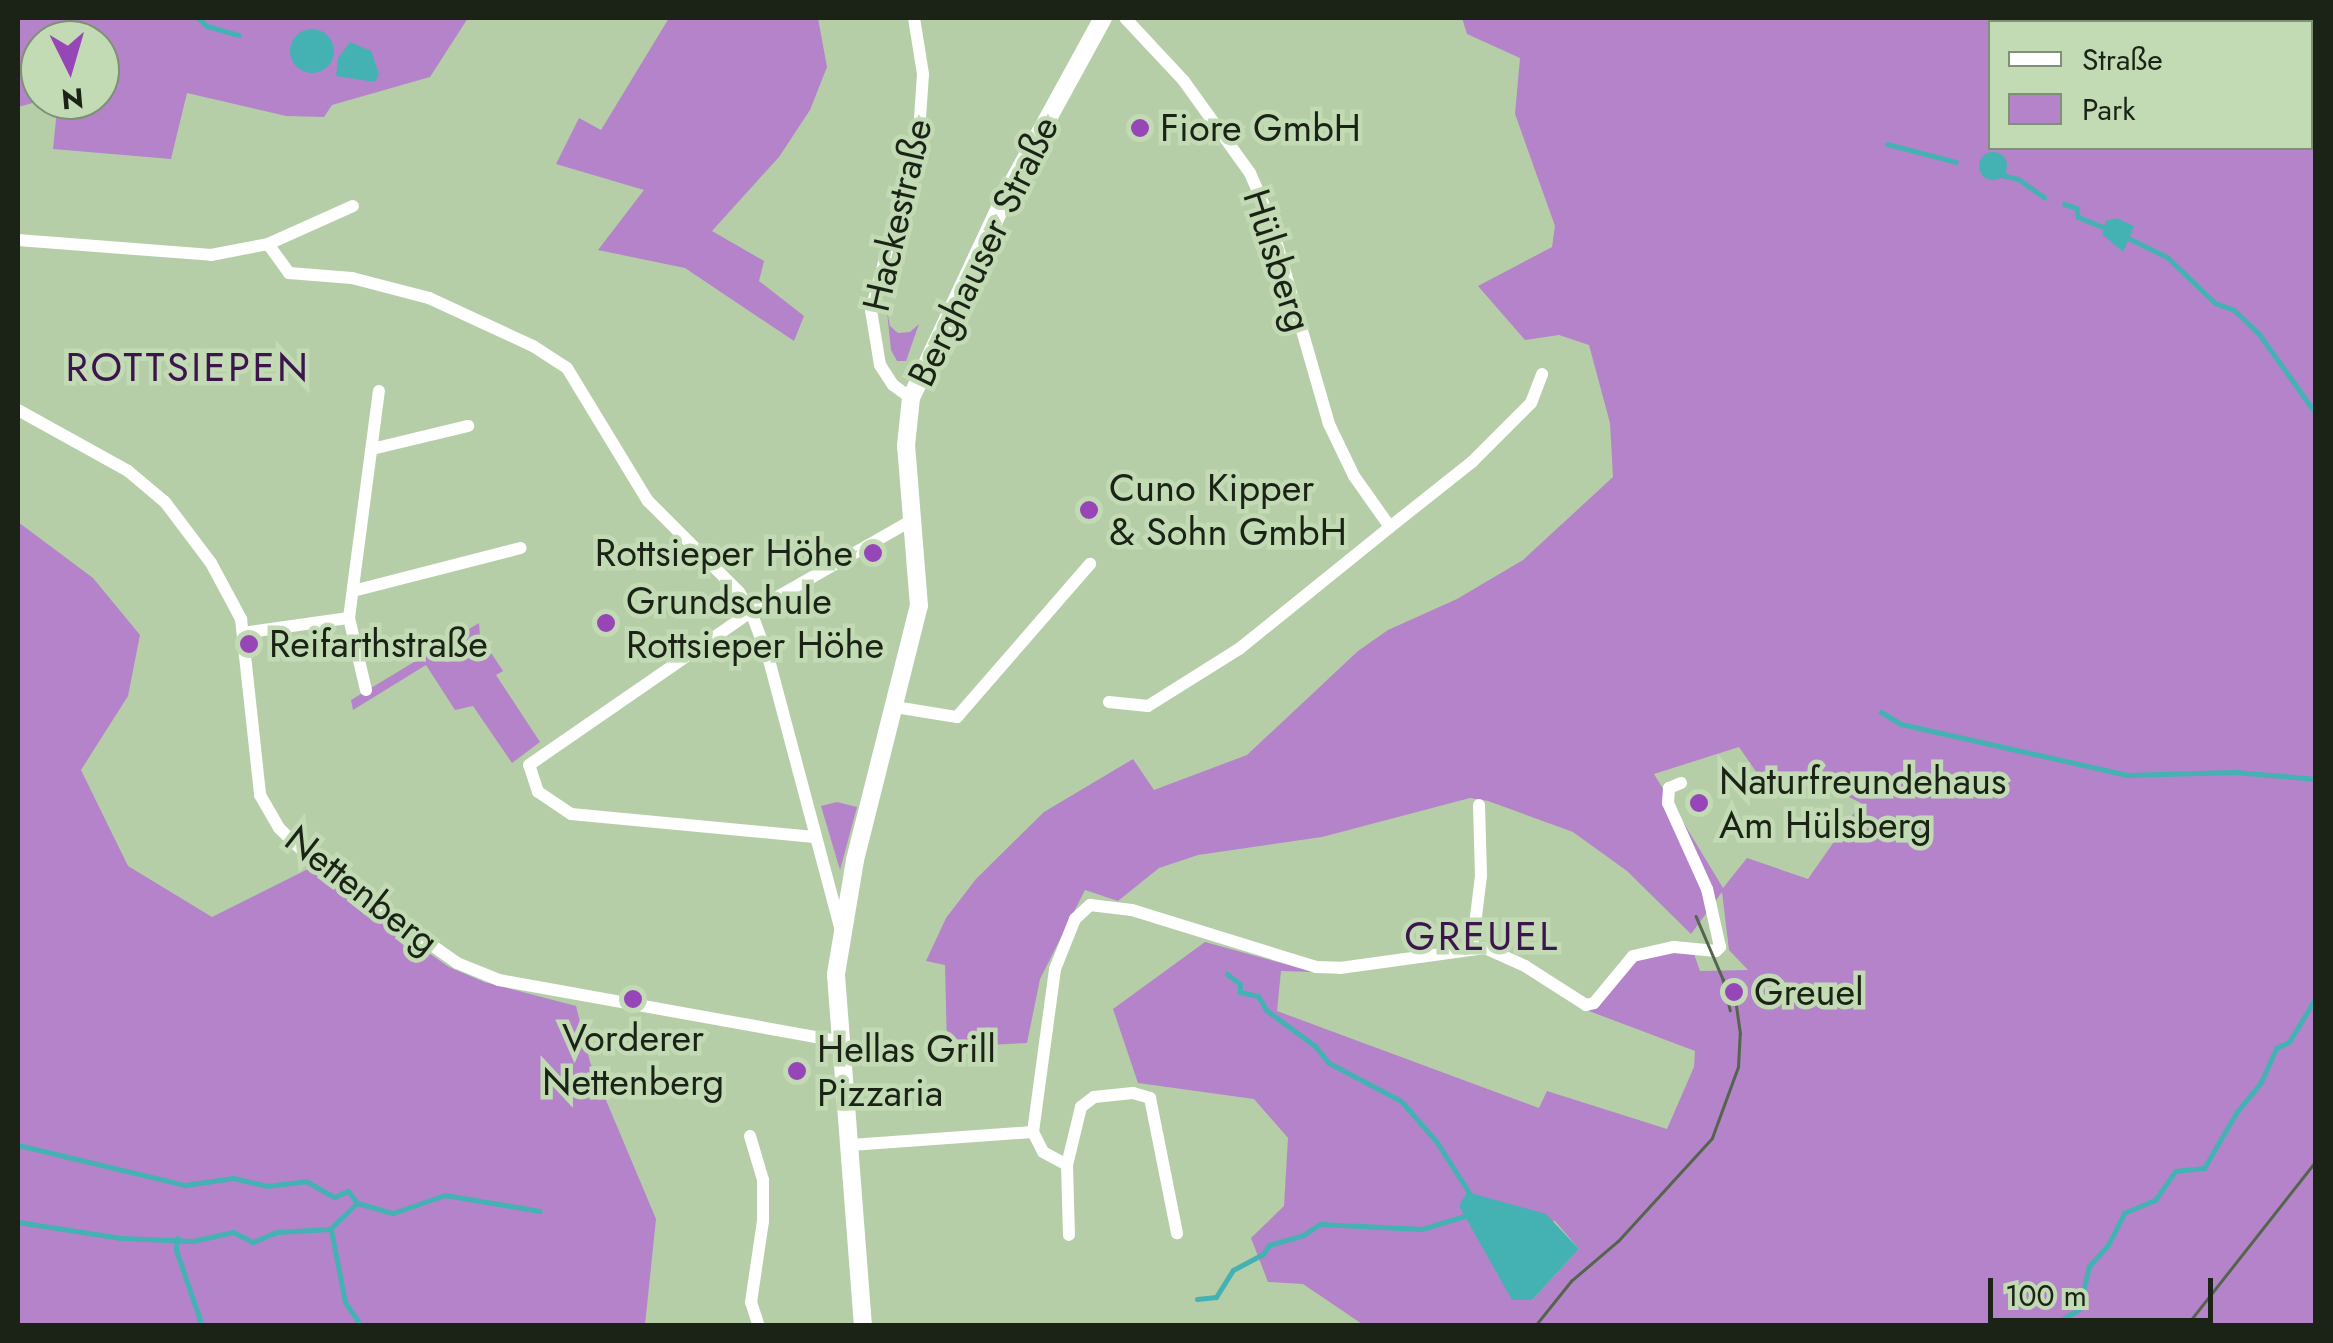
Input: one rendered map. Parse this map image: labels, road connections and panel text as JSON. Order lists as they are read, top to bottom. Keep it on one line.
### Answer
{"streets":{"street":["Hackestraße","Berghauser Straße","Hülsberg","Nettenberg"]},"crossings":[["Hackestraße","Berghauser Straße"],["Berghauser Straße","Nettenberg"]],"districts":["ROTTSIEPEN","GREUEL"],"places":["Fiore GmbH","Cuno Kipper & Sohn GmbH","Rottsieper Höhe","Grundschule Rottsieper Höhe","Reifarthstraße","Naturfreundehaus Am Hülsberg","Greuel","Vorderer Nettenberg","Hellas Grill Pizzaria"],"legend":["Straße","Park"],"scale_bar":"100 m","north":"bottom"}
